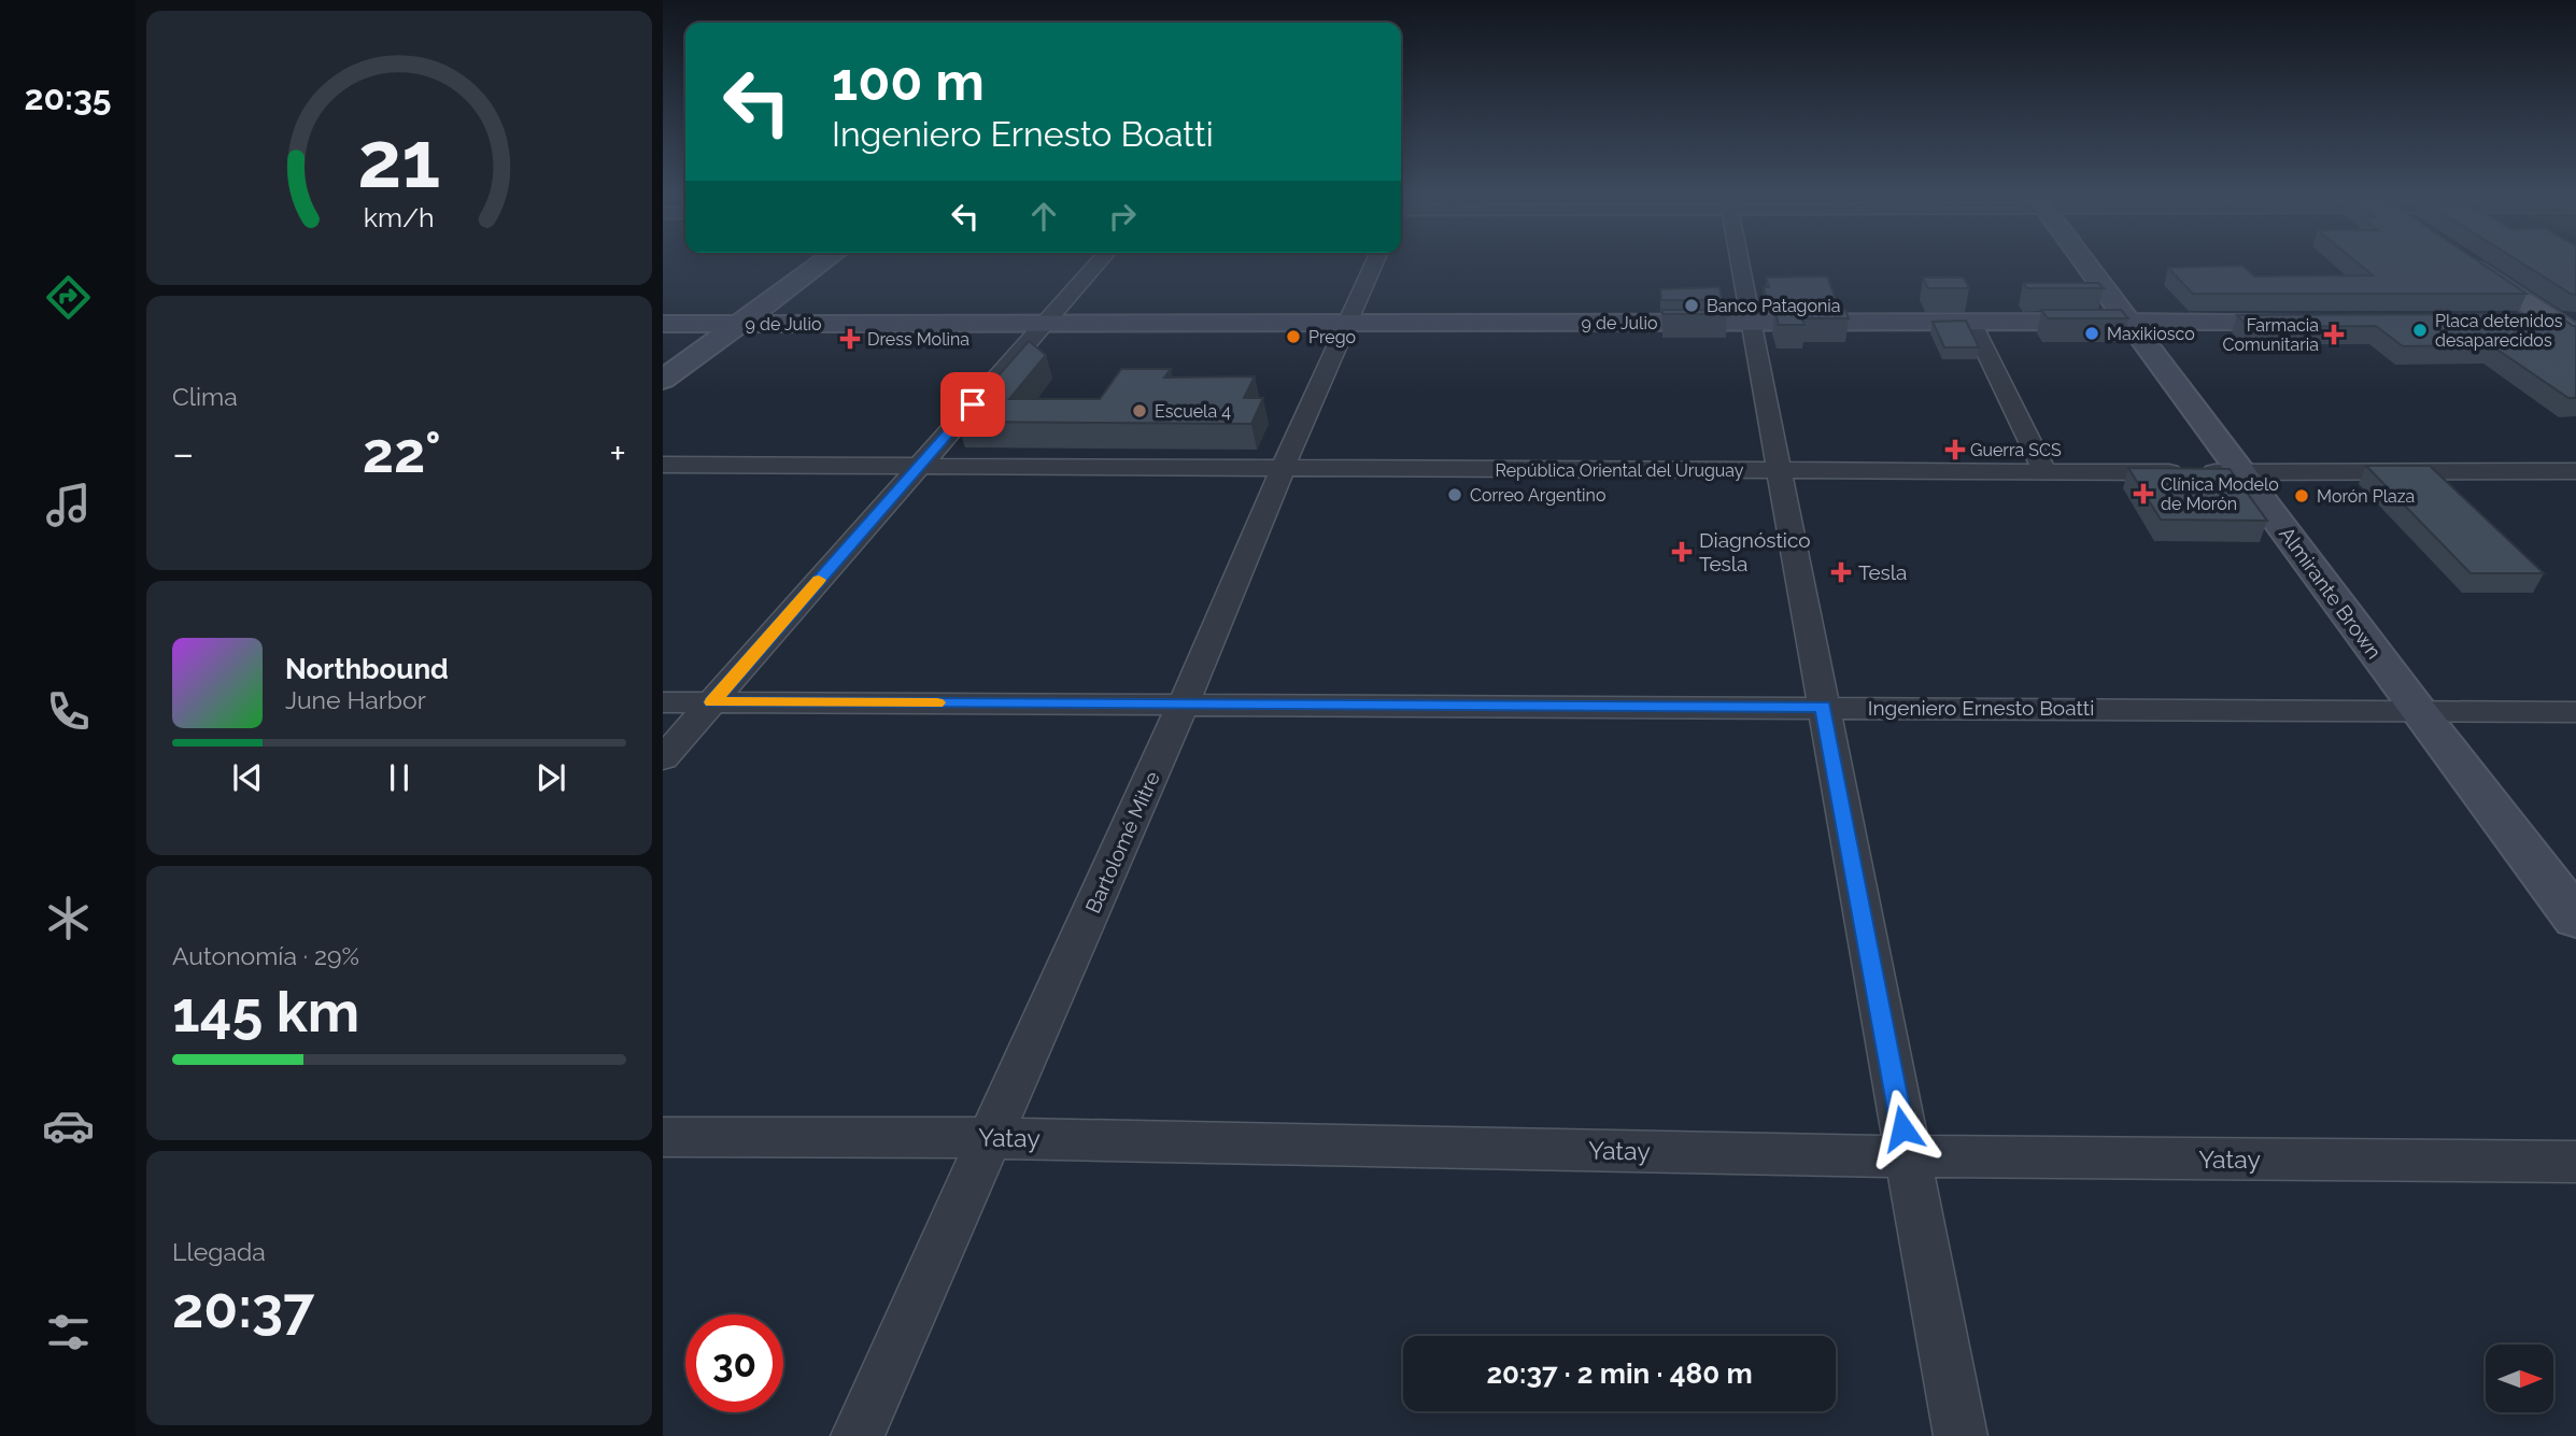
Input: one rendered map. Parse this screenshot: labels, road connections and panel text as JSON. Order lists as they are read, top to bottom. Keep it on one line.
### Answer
{"streets":{"street":["9 de Julio","República Oriental del Uruguay","Almirante Brown","Ingeniero Ernesto Boatti","Bartolomé Mitre","Yatay"]},"crossings":[["9 de Julio","Almirante Brown"],["9 de Julio","Bartolomé Mitre"],["República Oriental del Uruguay","Almirante Brown"],["República Oriental del Uruguay","Bartolomé Mitre"],["Almirante Brown","Ingeniero Ernesto Boatti"],["Ingeniero Ernesto Boatti","Bartolomé Mitre"],["Bartolomé Mitre","Yatay"]],"places":{"other":["Banco Patagonia","Placa detenidos desaparecidos","Maxikiosco","Prego","Escuela 4","Correo Argentino","Morón Plaza"],"health":["Farmacia Comunitaria","Dress Molina","Guerra SCS","Clínica Modelo de Morón","Diagnóstico Tesla","Tesla"]},"north":"right","page":{"tabs":"20:35","turn":["100 m","Ingeniero Ernesto Boatti"],"tile":["Clima",["Autonomía · 29%","145 km"],["Llegada","20:37"]],"heat":["−","22°","+"],"song":["Northbound","June Harbor"],"limit":"30","trip":"20:37 · 2 min · 480 m","gauge":["21","km/h"]}}
